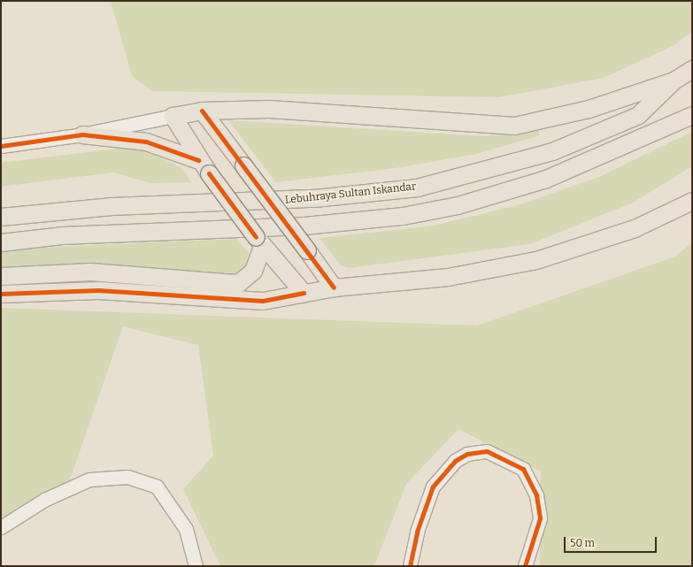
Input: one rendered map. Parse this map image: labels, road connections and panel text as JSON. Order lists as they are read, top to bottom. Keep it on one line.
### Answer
{"streets":{"main road":["Lebuhraya Sultan Iskandar"]},"scale_bar":"50 m"}
